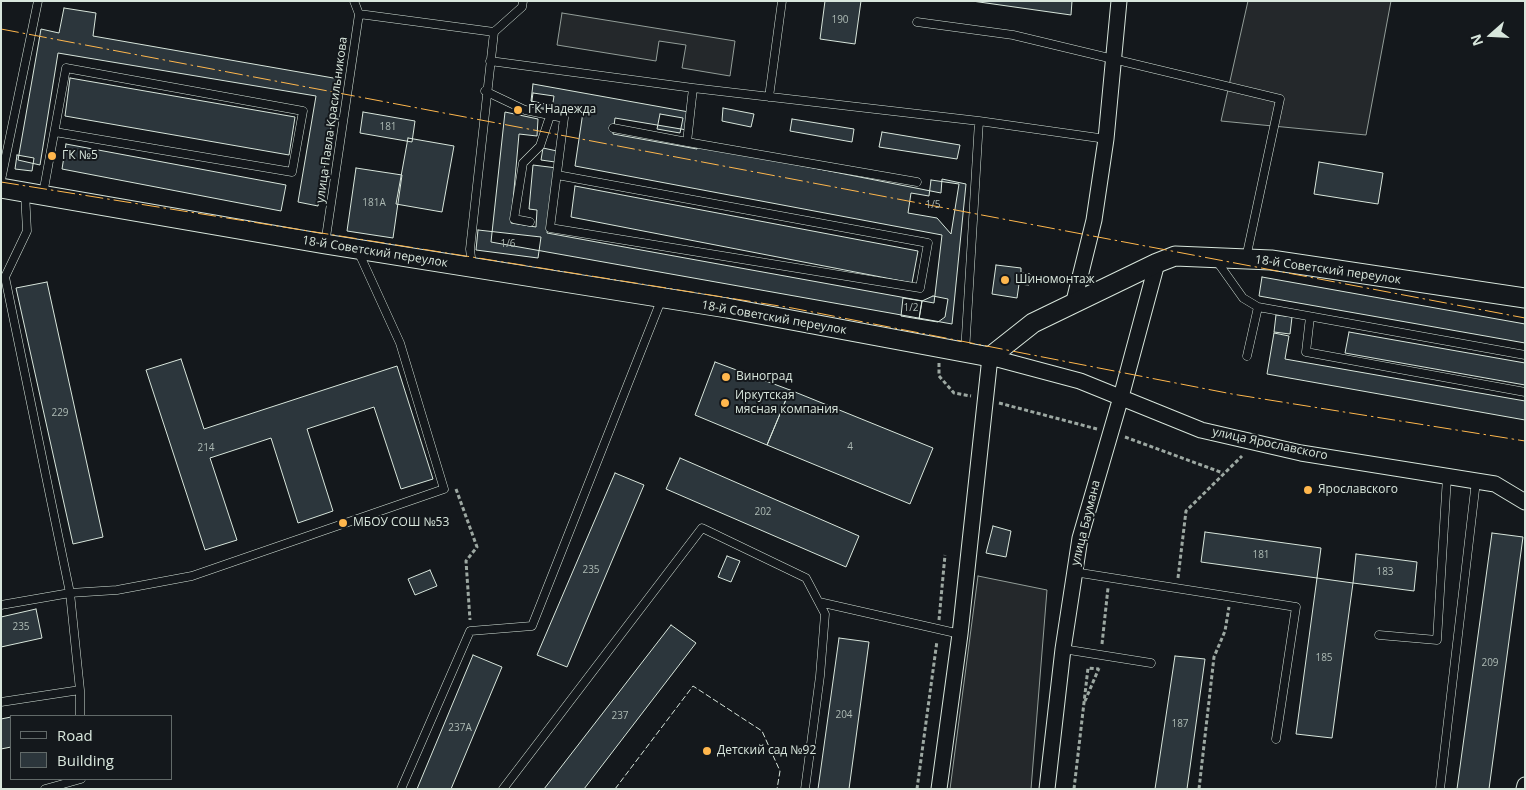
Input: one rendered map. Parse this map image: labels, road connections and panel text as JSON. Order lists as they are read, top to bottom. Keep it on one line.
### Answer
{"streets":{"street":["18-й Советский переулок","улица Ярославского","улица Баумана"],"lane":["улица Павла Красильникова"]},"crossings":[["улица Павла Красильникова","18-й Советский переулок"],["18-й Советский переулок","улица Ярославского"],["18-й Советский переулок","улица Баумана"],["улица Ярославского","улица Баумана"]],"places":["ГК Надежда","ГК №5","Шиномонтаж","Виноград","Иркутская мясная компания","Ярославского","МБОУ СОШ №53","Детский сад №92"],"house_numbers":["190","181","181А","1/5","1/6","1/2","229","4","214","202","181","235","183","235","185","209","204","237","187","237А"],"legend":["Road","Building"],"north":"left"}
